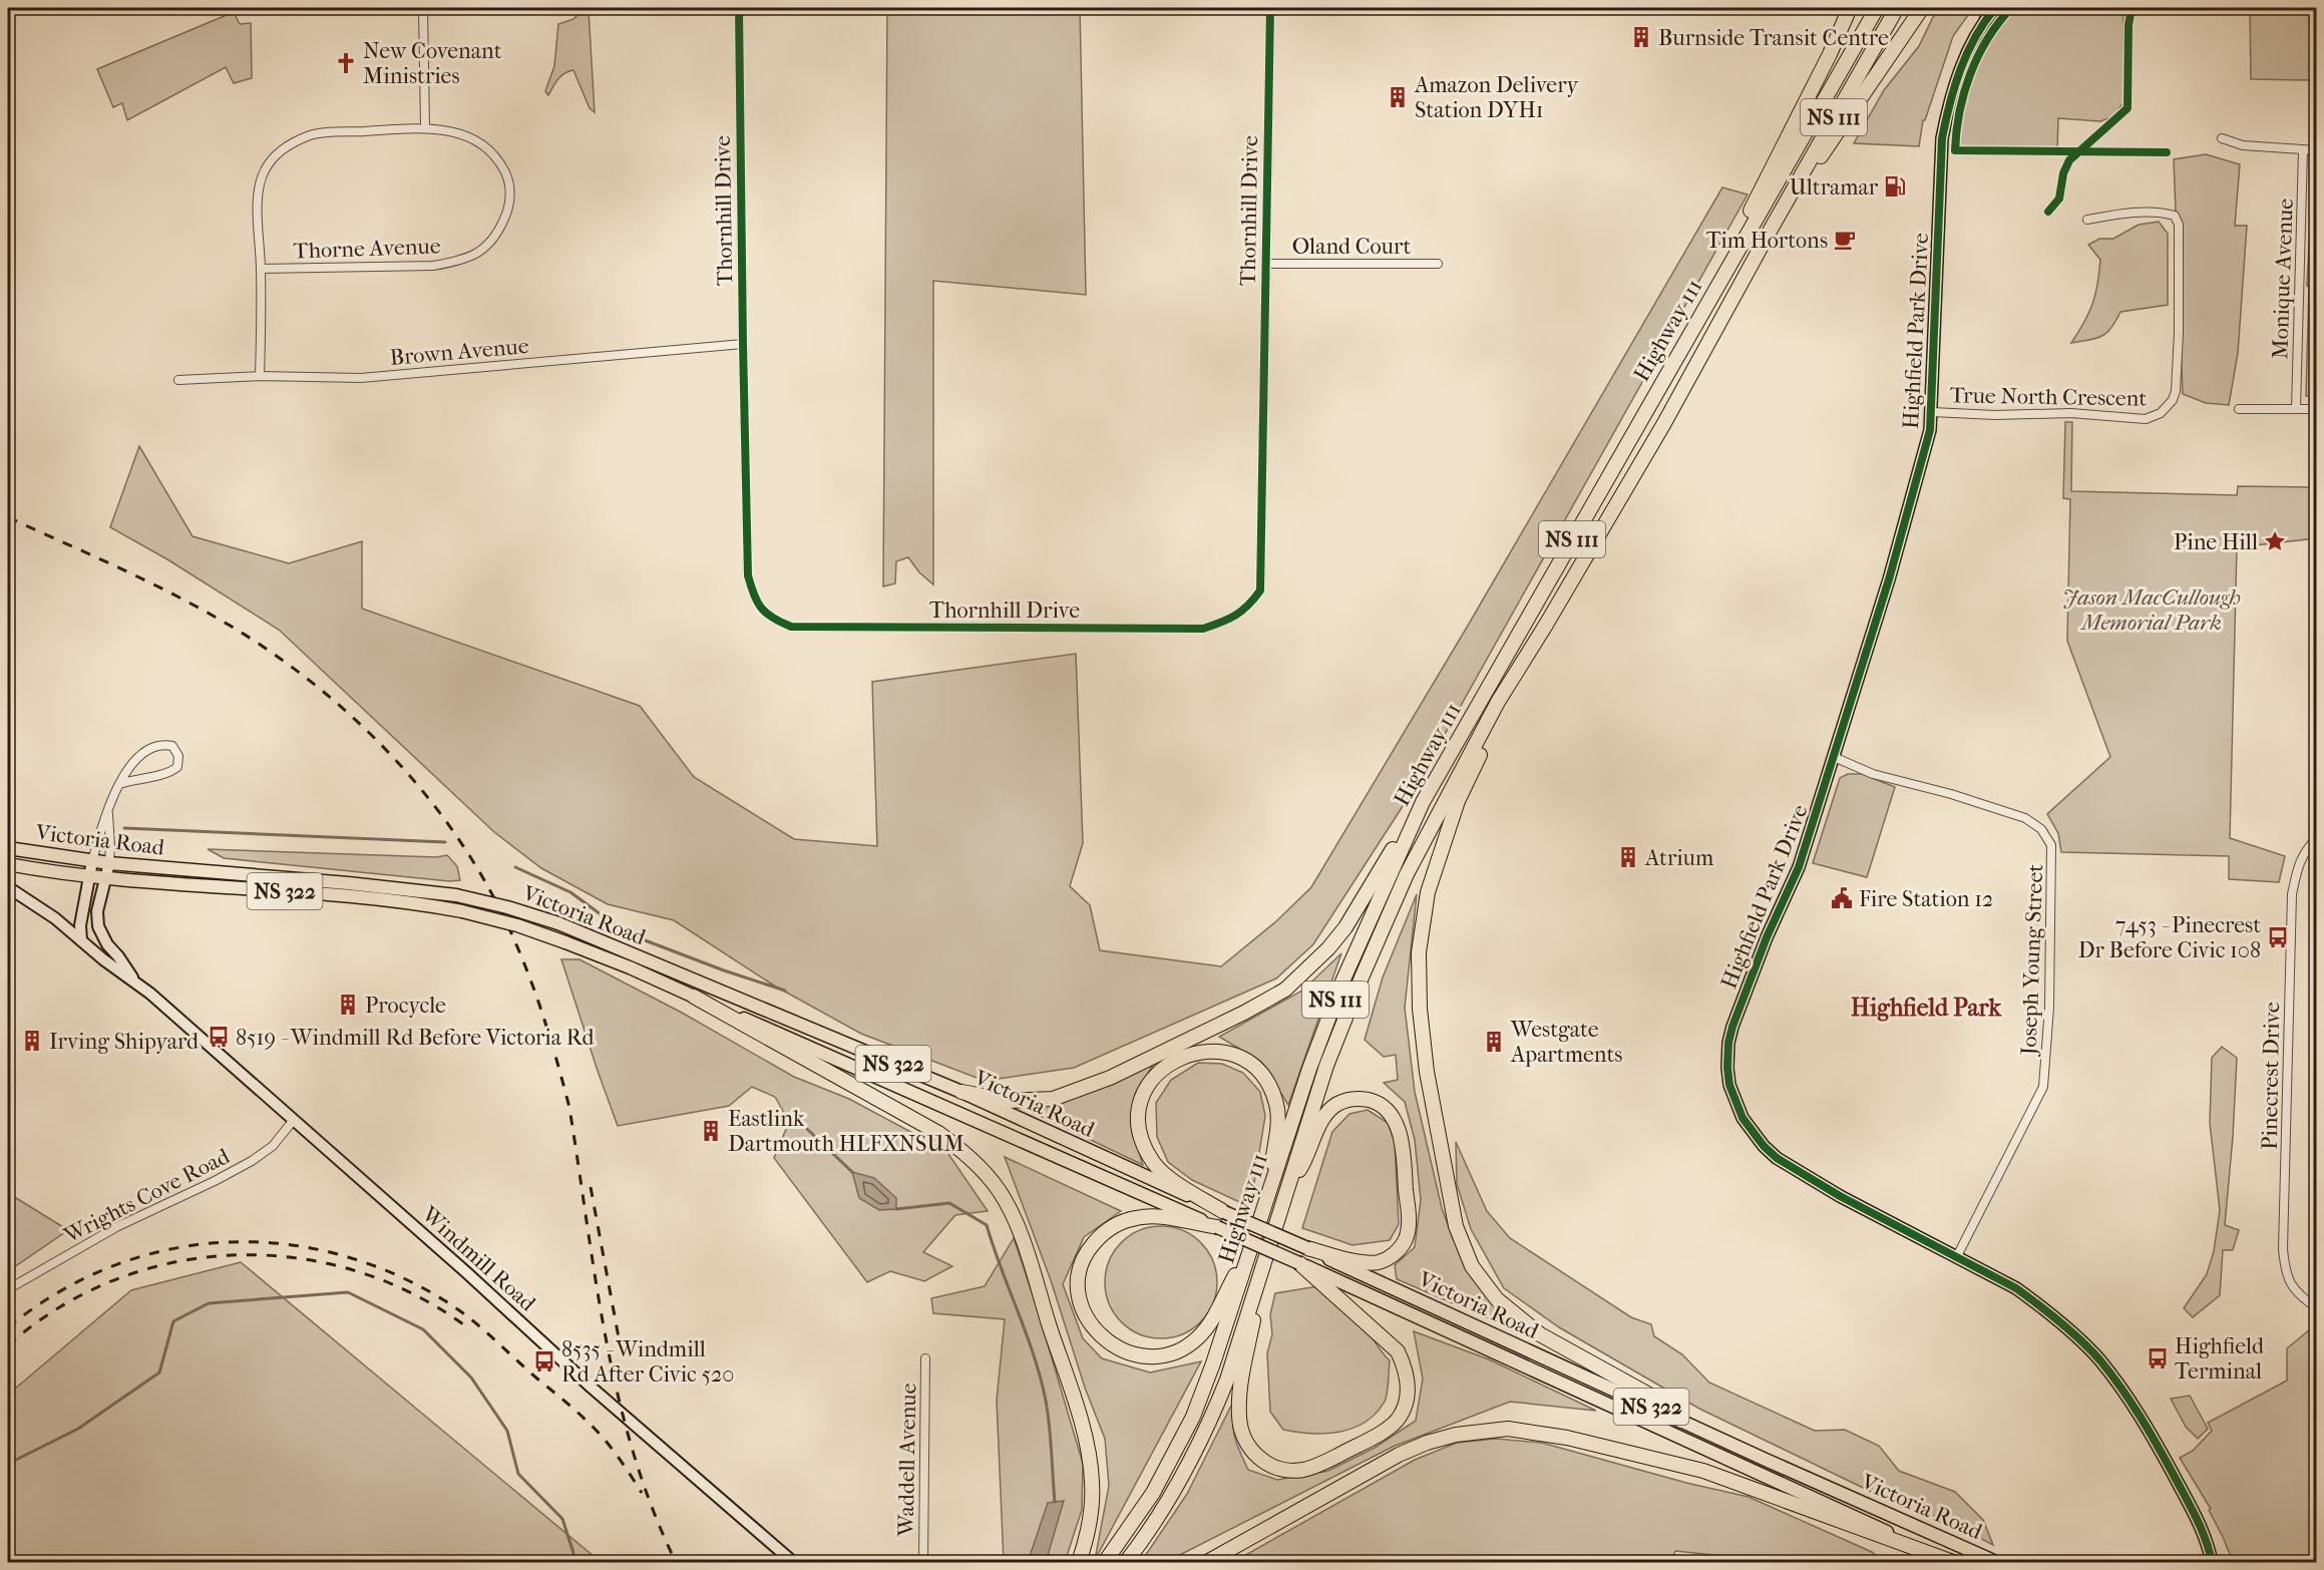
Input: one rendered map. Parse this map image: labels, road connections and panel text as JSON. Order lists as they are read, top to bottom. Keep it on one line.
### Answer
{"streets":{"highway":["NS 111","Highway 111"],"main road":["Victoria Road","NS 322"],"street":["Thornhill Drive","Oland Court","Thorne Avenue","Monique Avenue","Highfield Park Drive","Brown Avenue","True North Crescent","Joseph Young Street","Pinecrest Drive","Wrights Cove Road","Windmill Road","Waddell Avenue"]},"crossings":[["Thornhill Drive","Oland Court"],["Thornhill Drive","Brown Avenue"],["Thorne Avenue","Brown Avenue"],["Highfield Park Drive","True North Crescent"],["Highfield Park Drive","Joseph Young Street"],["Victoria Road","Windmill Road"],["Wrights Cove Road","Windmill Road"]],"districts":["Highfield Park"],"parks":["Jason MacCullough Memorial Park"],"places":{"building":["Burnside Transit Centre","Amazon Delivery Station DYH1","Atrium","Procycle","Irving Shipyard","Westgate Apartments","Eastlink Dartmouth HLFXNSUM"],"church":["New Covenant Ministries"],"fuel station":["Ultramar"],"cafe":["Tim Hortons"],"place":["Pine Hill"],"public building":["Fire Station 12"],"bus stop":["7453 - Pinecrest Dr Before Civic 108","8519 - Windmill Rd Before Victoria Rd","Highfield Terminal","8535 - Windmill Rd After Civic 520"]}}
